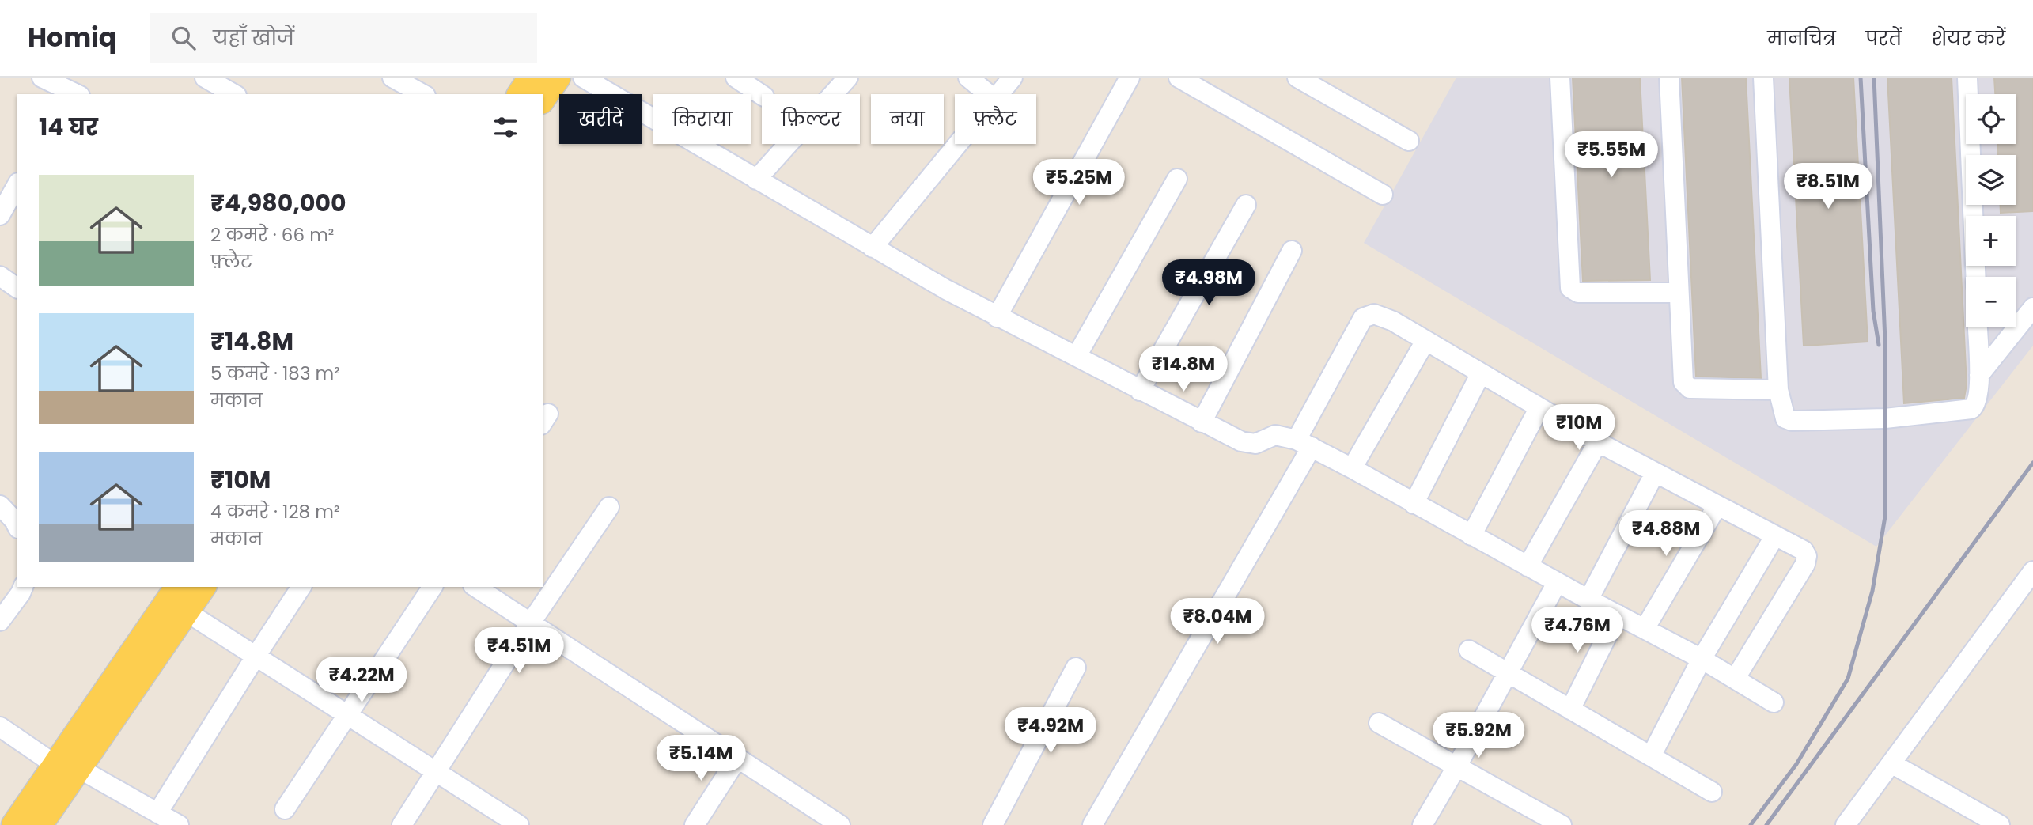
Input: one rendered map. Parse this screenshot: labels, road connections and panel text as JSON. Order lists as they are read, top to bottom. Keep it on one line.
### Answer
{"page":{"header":"Homiq","search":"यहाँ खोजें","nav":["मानचित्र","परतें","शेयर करें"],"map_buttons":["+","−"],"chip":["खरीदें","किराया","फ़िल्टर","नया","फ़्लैट"],"heading":"14 घर","price":["₹5.55M","₹5.25M","₹8.51M","₹4.98M","₹14.8M","₹10M","₹4.88M","₹8.04M","₹4.76M","₹4.51M","₹4.22M","₹4.92M","₹5.92M","₹5.14M"],"list":[{"name":"₹4,980,000","note":"2 कमरे · 66 m² · फ़्लैट"},{"name":"₹14.8M","note":"5 कमरे · 183 m² · मकान"},{"name":"₹10M","note":"4 कमरे · 128 m² · मकान"}]}}
